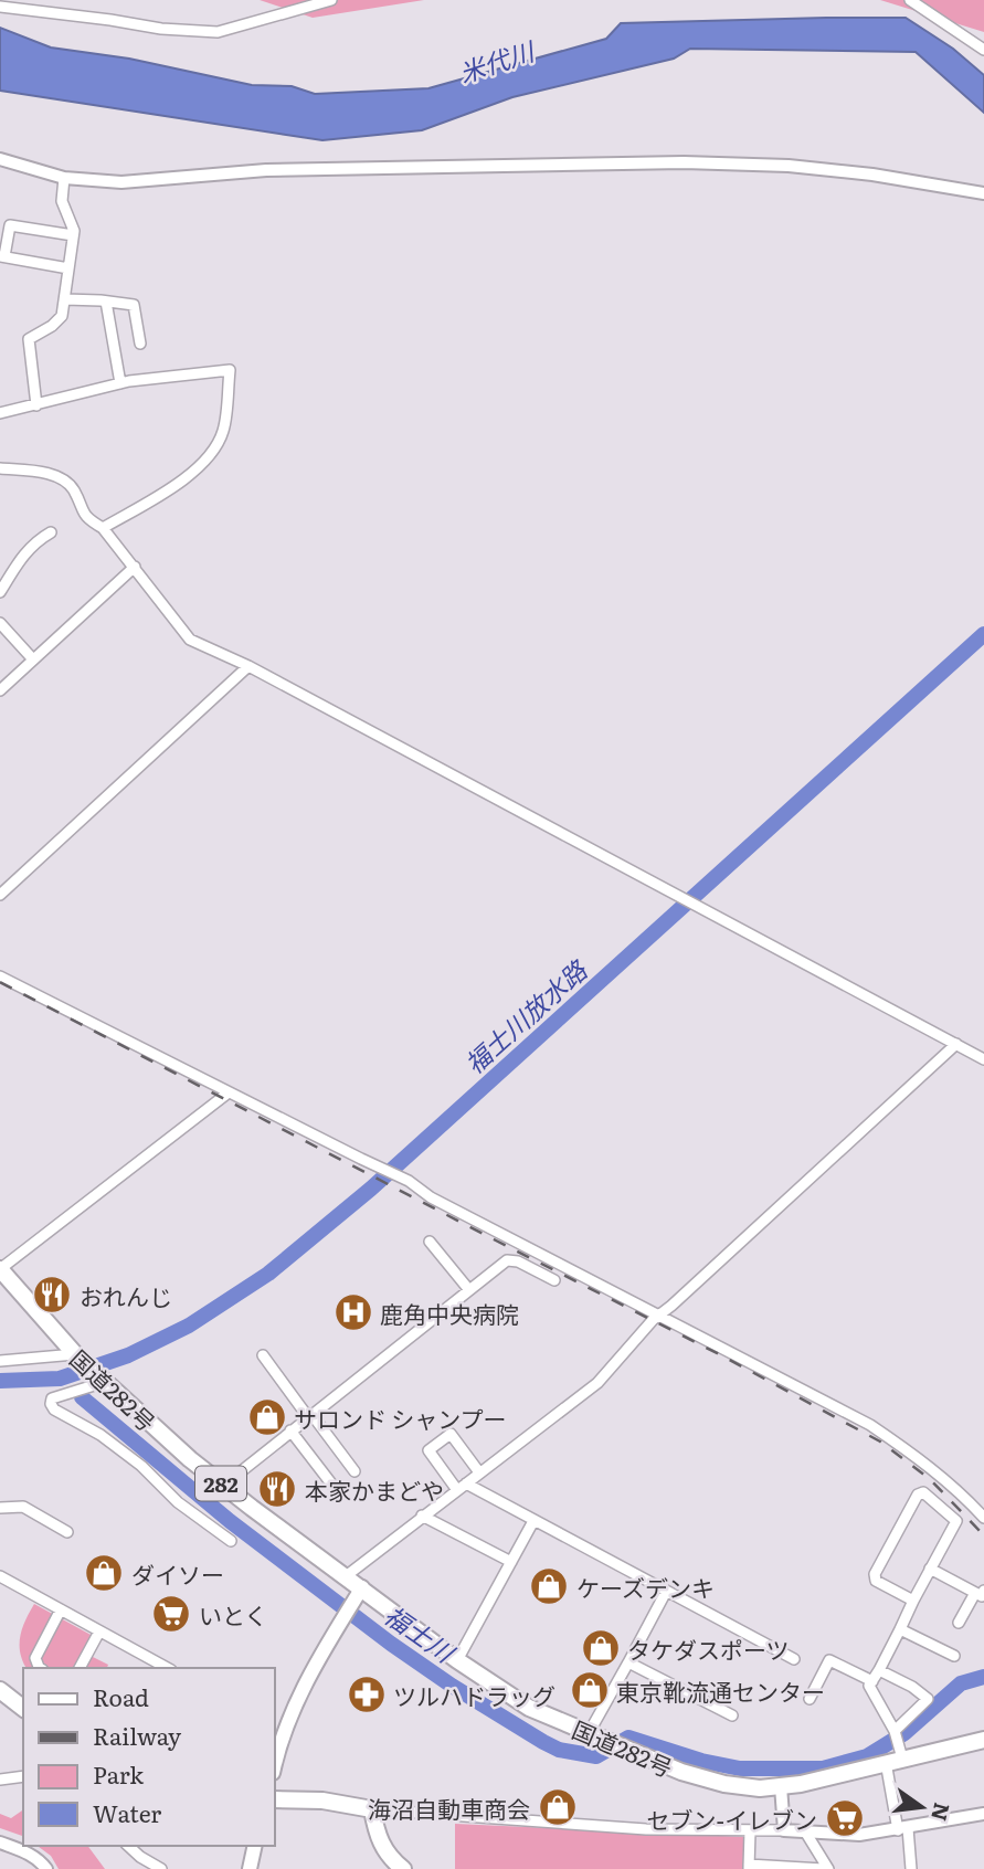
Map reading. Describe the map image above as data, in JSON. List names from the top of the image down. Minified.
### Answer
{"streets":{"main road":["国道282号","282"]},"water":["米代川","福士川放水路","福士川"],"places":{"restaurant":["おれんじ","本家かまどや"],"hospital":["鹿角中央病院"],"shop":["サロンド シャンプー","ダイソー","ケーズデンキ","タケダスポーツ","東京靴流通センター","海沼自動車商会"],"supermarket":["いとく","セブン-イレブン"],"pharmacy":["ツルハドラッグ"]},"legend":["Road","Railway","Park","Water"],"north":"right"}
